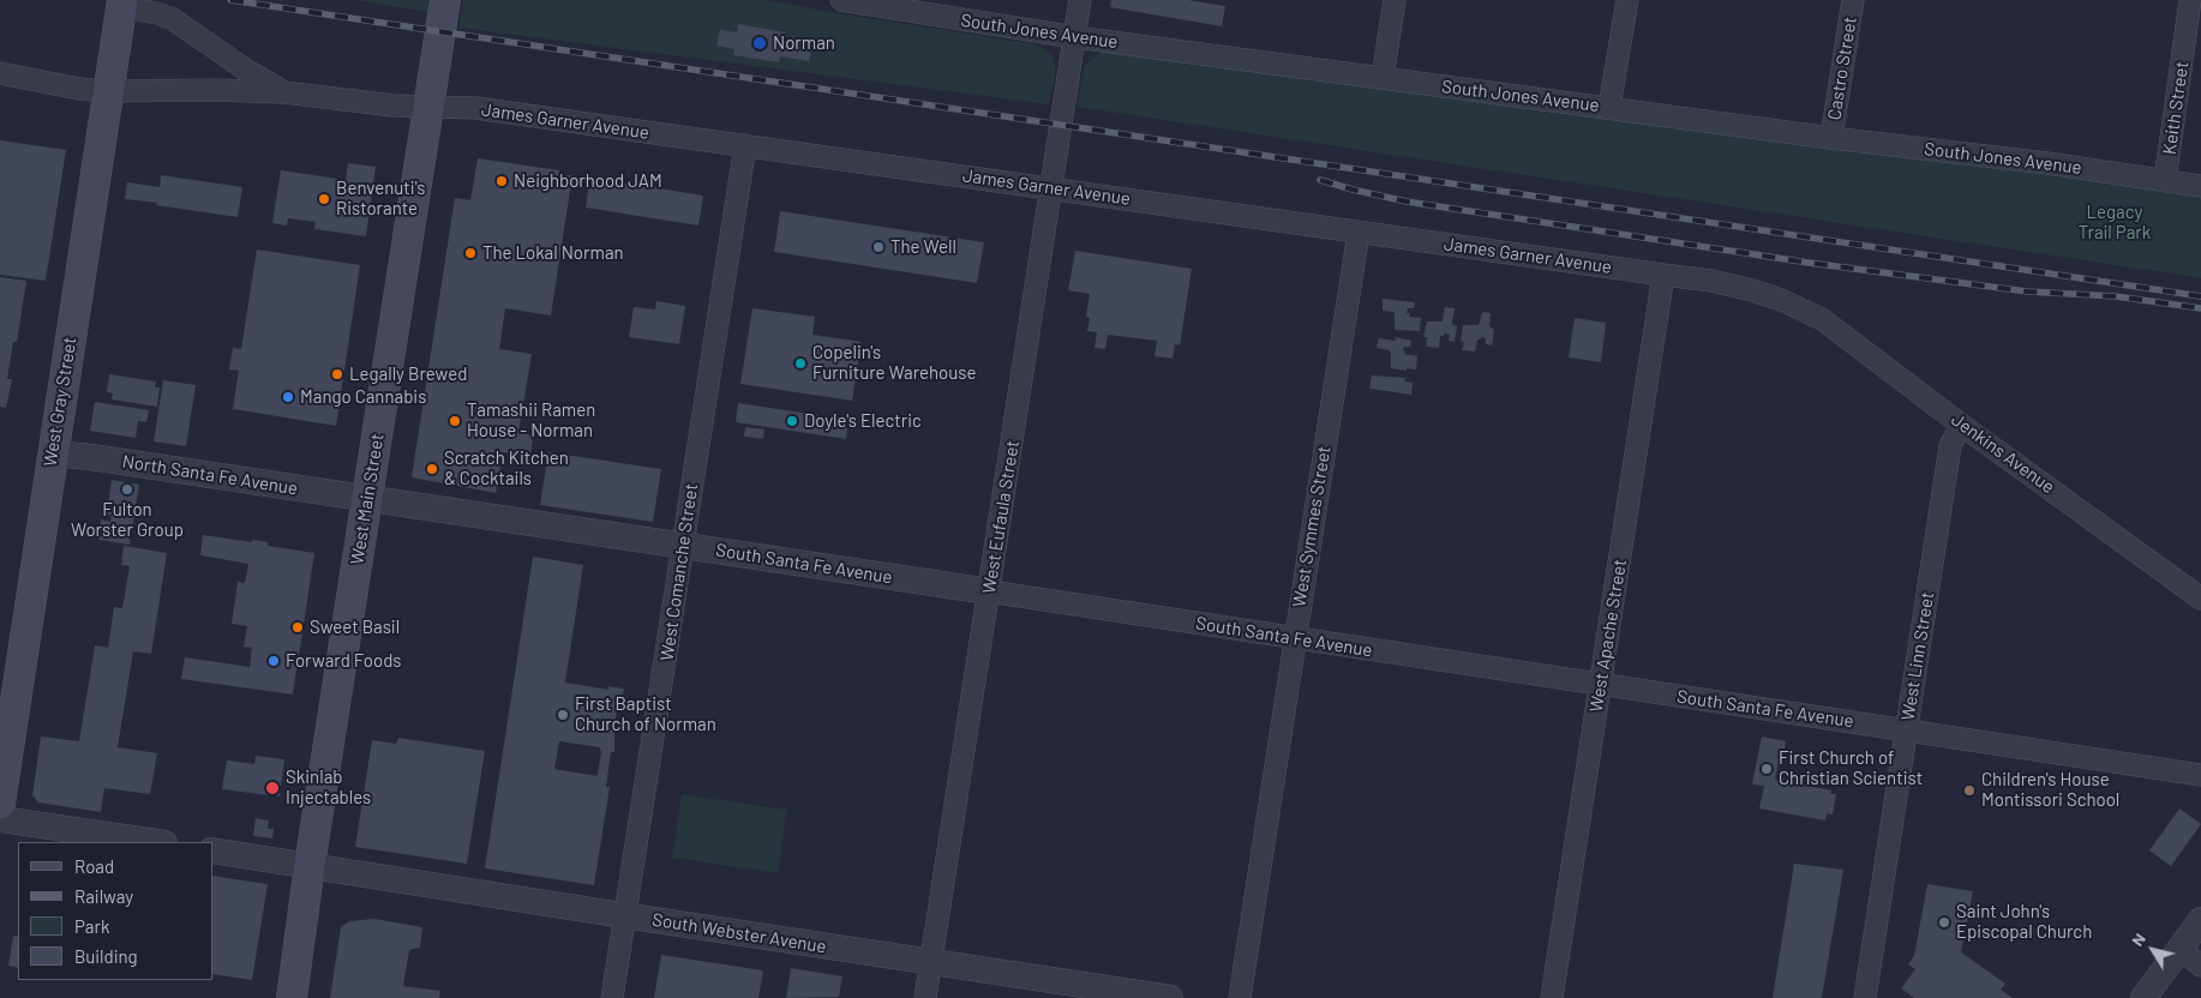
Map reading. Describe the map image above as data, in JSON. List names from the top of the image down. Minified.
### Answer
{"streets":{"main road":["West Gray Street","West Main Street"],"street":["South Jones Avenue","Castro Street","Keith Street","James Garner Avenue","Jenkins Avenue","North Santa Fe Avenue","West Eufaula Street","West Symmes Street","South Santa Fe Avenue","West Comanche Street","West Apache Street","West Linn Street","South Webster Avenue"]},"crossings":[["South Jones Avenue","Castro Street"],["South Jones Avenue","Keith Street"],["South Jones Avenue","West Eufaula Street"],["James Garner Avenue","West Gray Street"],["James Garner Avenue","Jenkins Avenue"],["James Garner Avenue","West Main Street"],["James Garner Avenue","West Eufaula Street"],["James Garner Avenue","West Symmes Street"],["James Garner Avenue","West Comanche Street"],["James Garner Avenue","West Apache Street"],["West Gray Street","North Santa Fe Avenue"],["Jenkins Avenue","West Linn Street"],["North Santa Fe Avenue","West Main Street"],["North Santa Fe Avenue","South Santa Fe Avenue"],["West Main Street","South Santa Fe Avenue"],["West Main Street","South Webster Avenue"],["West Eufaula Street","South Santa Fe Avenue"],["West Eufaula Street","South Webster Avenue"],["West Symmes Street","South Santa Fe Avenue"],["South Santa Fe Avenue","West Comanche Street"],["South Santa Fe Avenue","West Apache Street"],["South Santa Fe Avenue","West Linn Street"],["West Comanche Street","South Webster Avenue"]],"parks":["Legacy Trail Park"],"places":["Norman","Neighborhood JAM","Benvenuti's Ristorante","The Well","The Lokal Norman","Copelin's Furniture Warehouse","Legally Brewed","Mango Cannabis","Tamashii Ramen House - Norman","Doyle's Electric","Scratch Kitchen & Cocktails","Fulton Worster Group","Sweet Basil","Forward Foods","First Baptist Church of Norman","First Church of Christian Scientist","Skinlab Injectables","Children's House Montissori School","Saint John's Episcopal Church"],"legend":["Road","Railway","Park","Building"],"north":"top left"}
